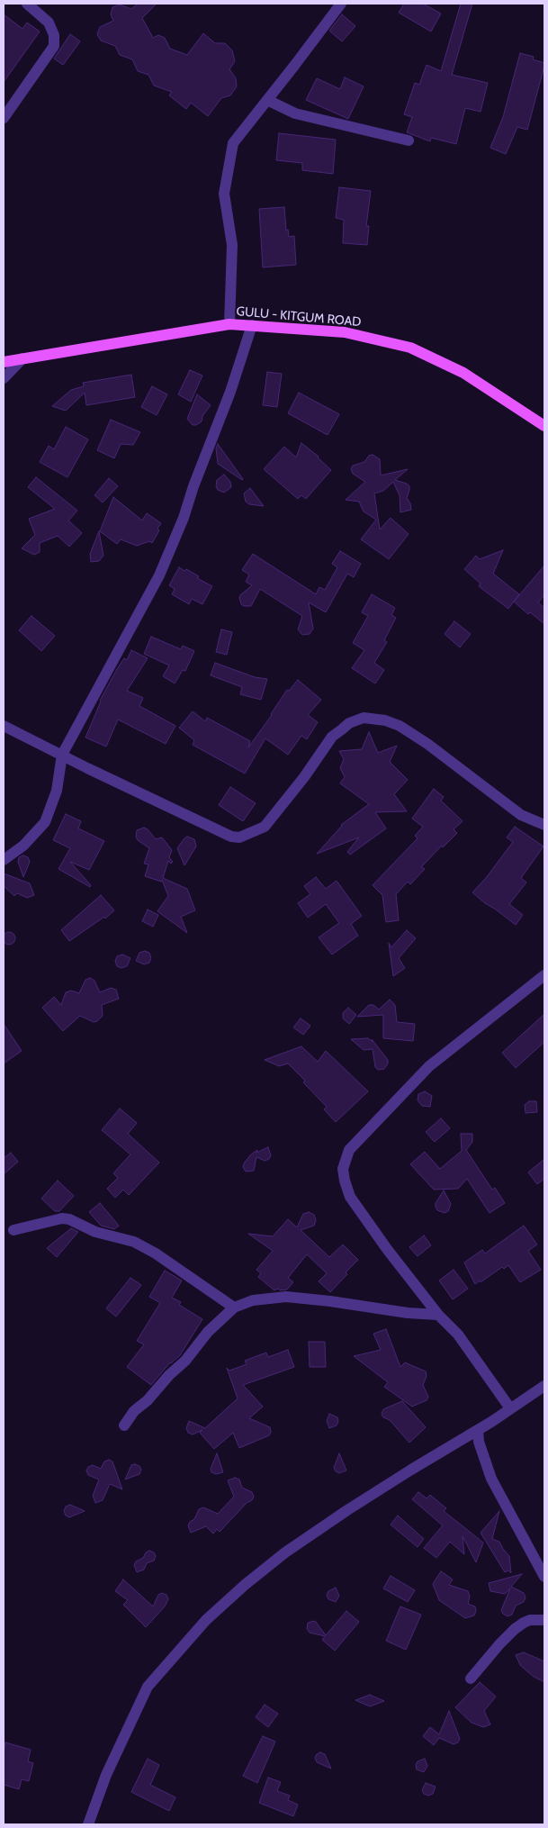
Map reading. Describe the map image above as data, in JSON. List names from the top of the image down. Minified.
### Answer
{"streets":{"main road":["GULU - KITGUM ROAD"]}}
